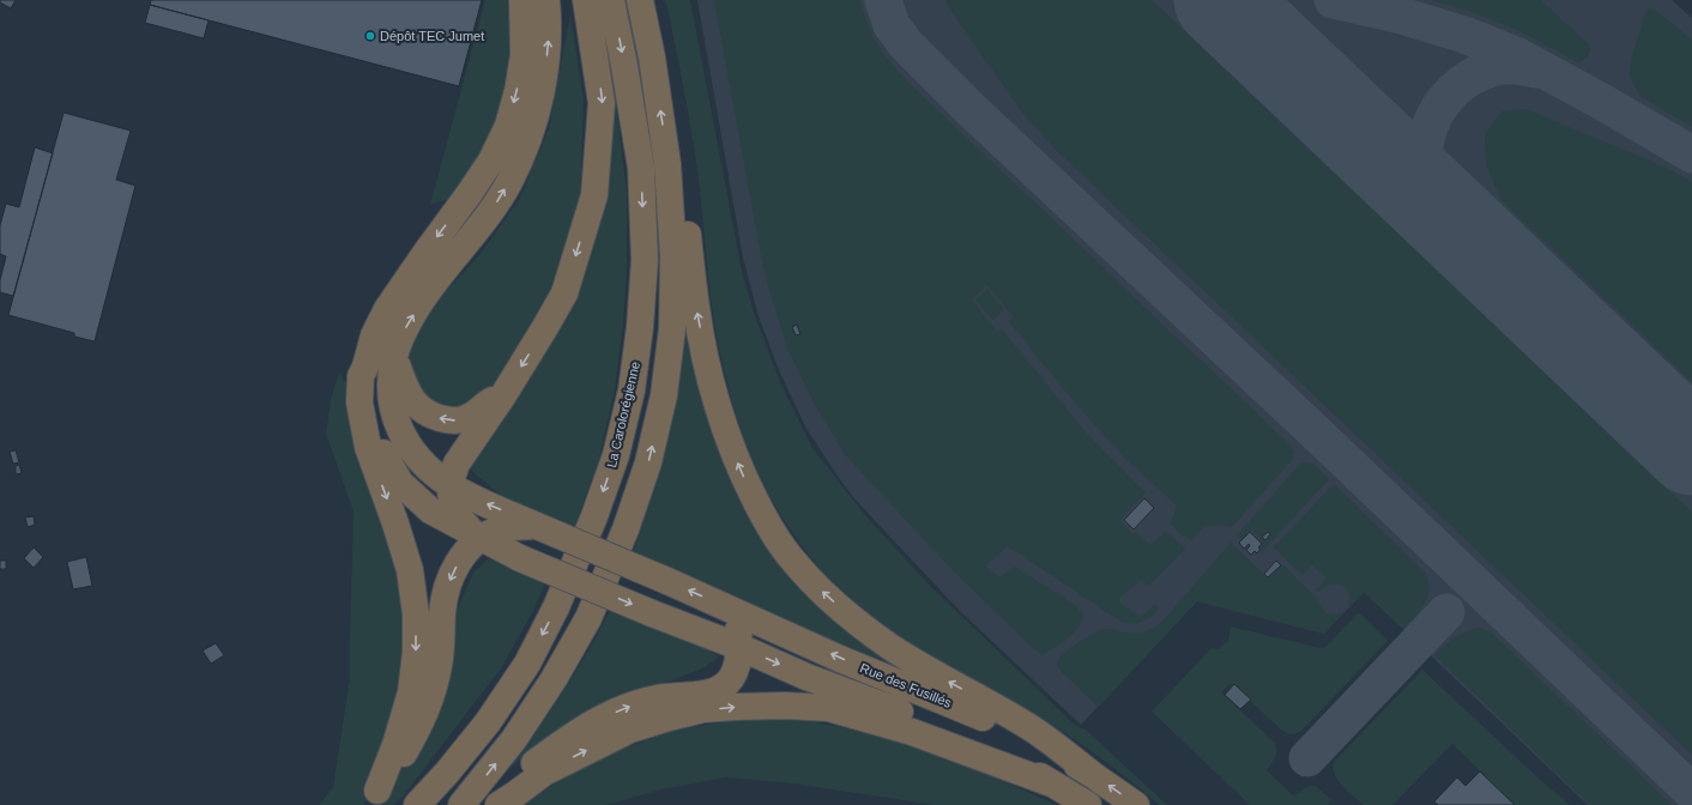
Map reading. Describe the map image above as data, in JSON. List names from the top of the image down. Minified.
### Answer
{"streets":{"highway":["La Carolorégienne","Rue des Fusillés"]},"places":["Dépôt TEC Jumet"]}
